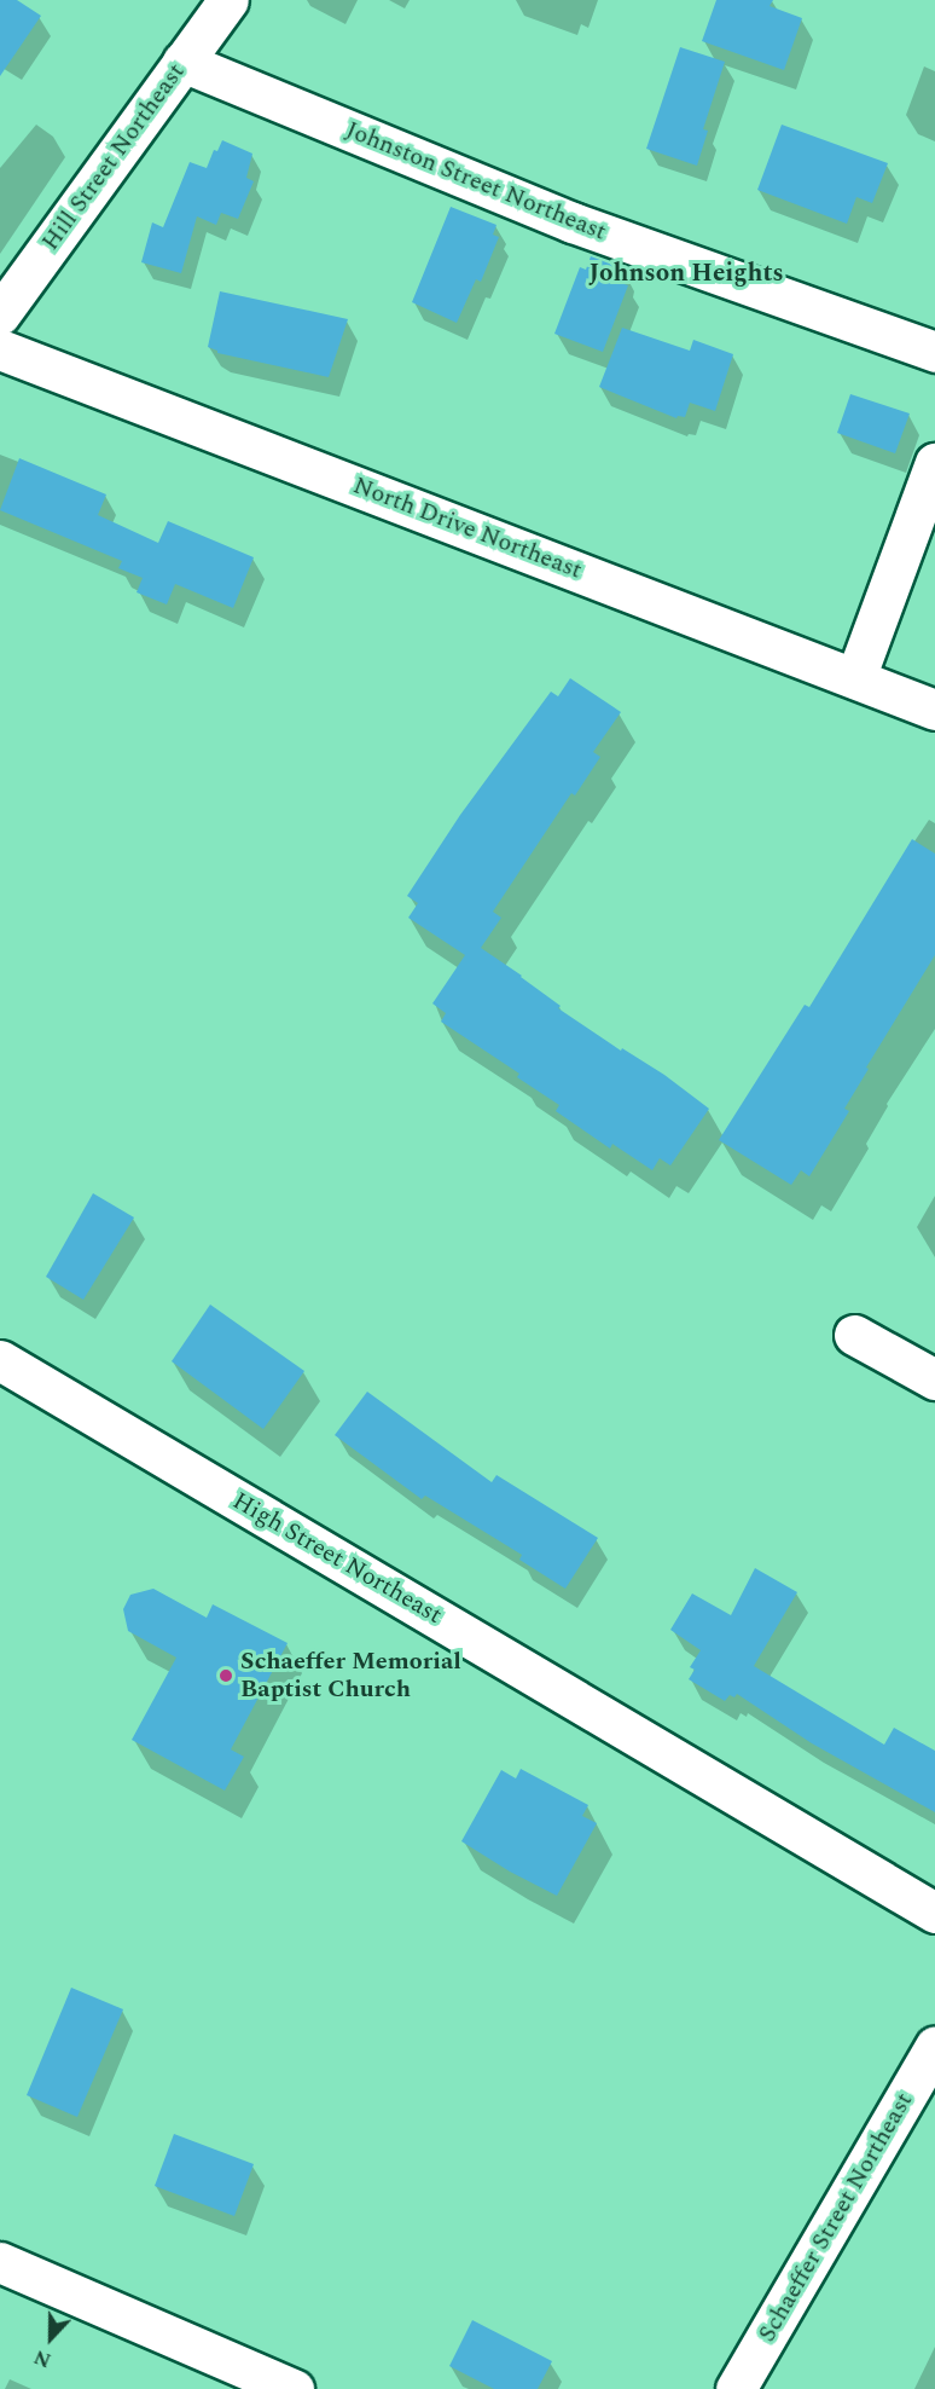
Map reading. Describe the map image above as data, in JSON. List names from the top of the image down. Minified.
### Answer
{"streets":{"street":["Hill Street Northeast","Johnston Street Northeast","North Drive Northeast","High Street Northeast","Schaeffer Street Northeast"]},"crossings":[["Hill Street Northeast","Johnston Street Northeast"]],"districts":["Johnson Heights"],"places":["Schaeffer Memorial Baptist Church"],"north":"bottom"}
